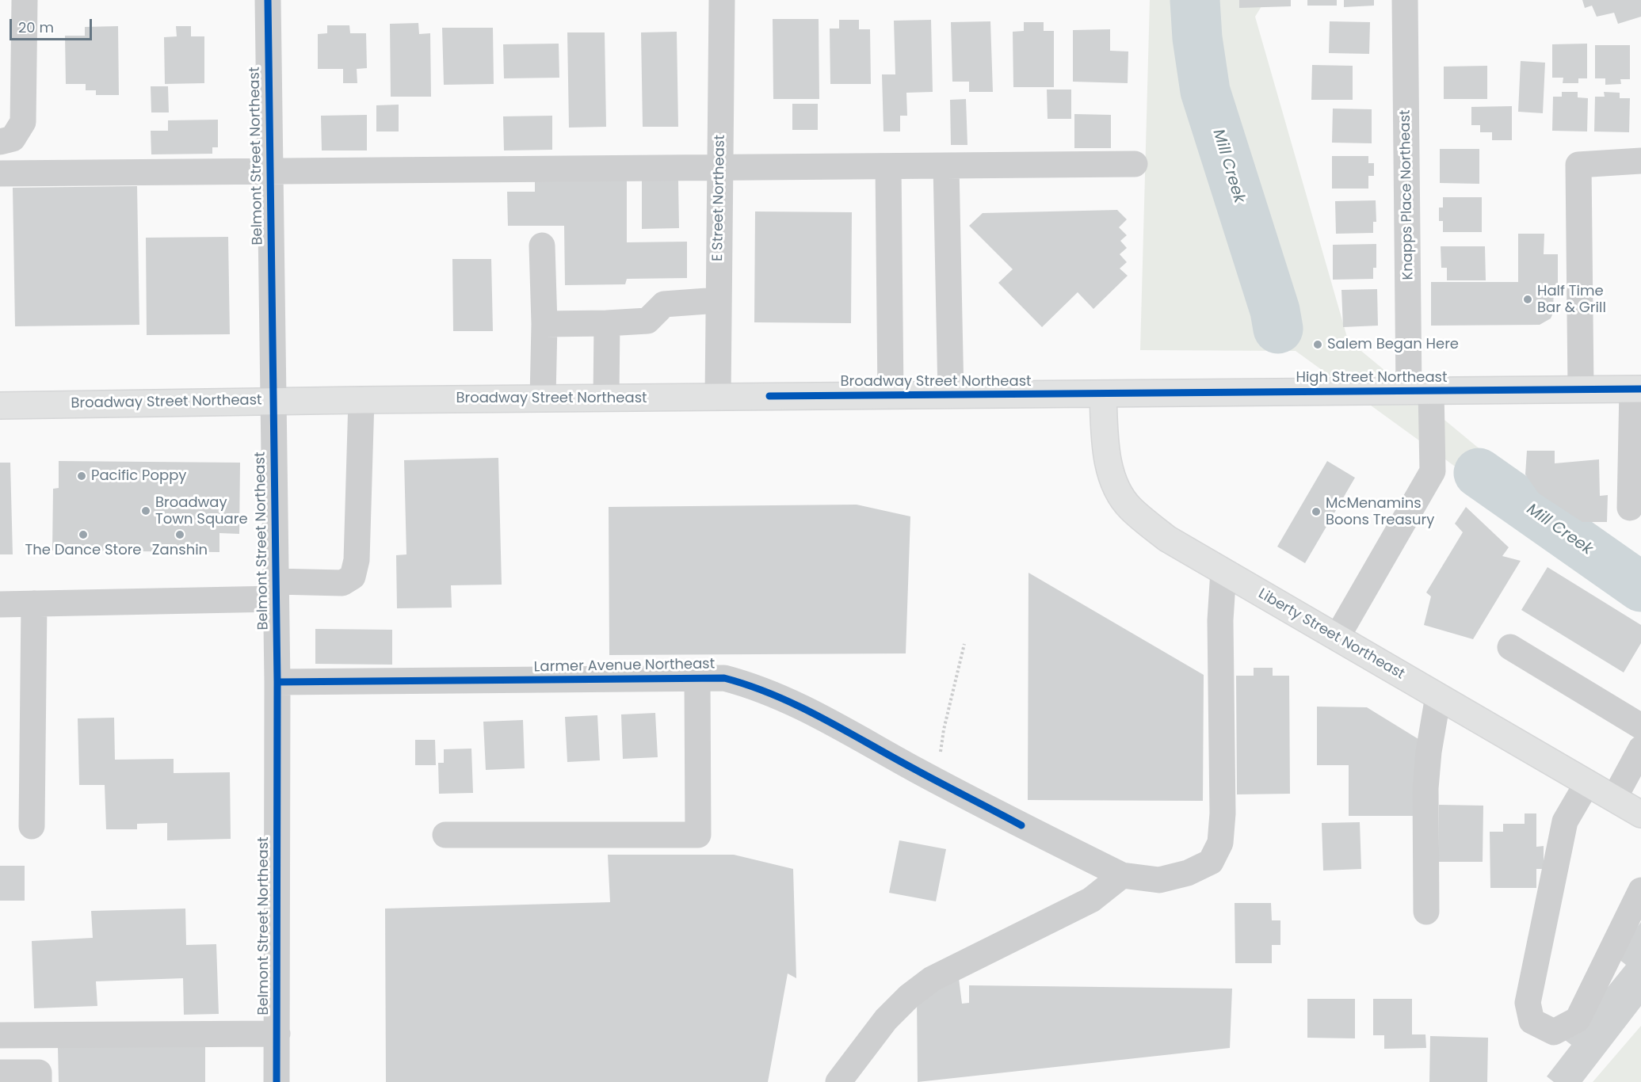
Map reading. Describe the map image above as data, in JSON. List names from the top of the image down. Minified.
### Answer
{"streets":{"main road":["High Street Northeast","Broadway Street Northeast","Liberty Street Northeast"],"street":["Belmont Street Northeast","Knapps Place Northeast","E Street Northeast","Larmer Avenue Northeast"]},"crossings":[["Belmont Street Northeast","Broadway Street Northeast"],["Belmont Street Northeast","Larmer Avenue Northeast"],["Knapps Place Northeast","High Street Northeast"],["Knapps Place Northeast","Liberty Street Northeast"],["E Street Northeast","Broadway Street Northeast"],["High Street Northeast","Broadway Street Northeast"],["High Street Northeast","Liberty Street Northeast"],["Broadway Street Northeast","Liberty Street Northeast"],["Liberty Street Northeast","Larmer Avenue Northeast"]],"water":["Mill Creek"],"places":["Half Time Bar & Grill","Salem Began Here","Pacific Poppy","Broadway Town Square","McMenamins Boons Treasury","The Dance Store","Zanshin"],"scale_bar":"20 m"}
